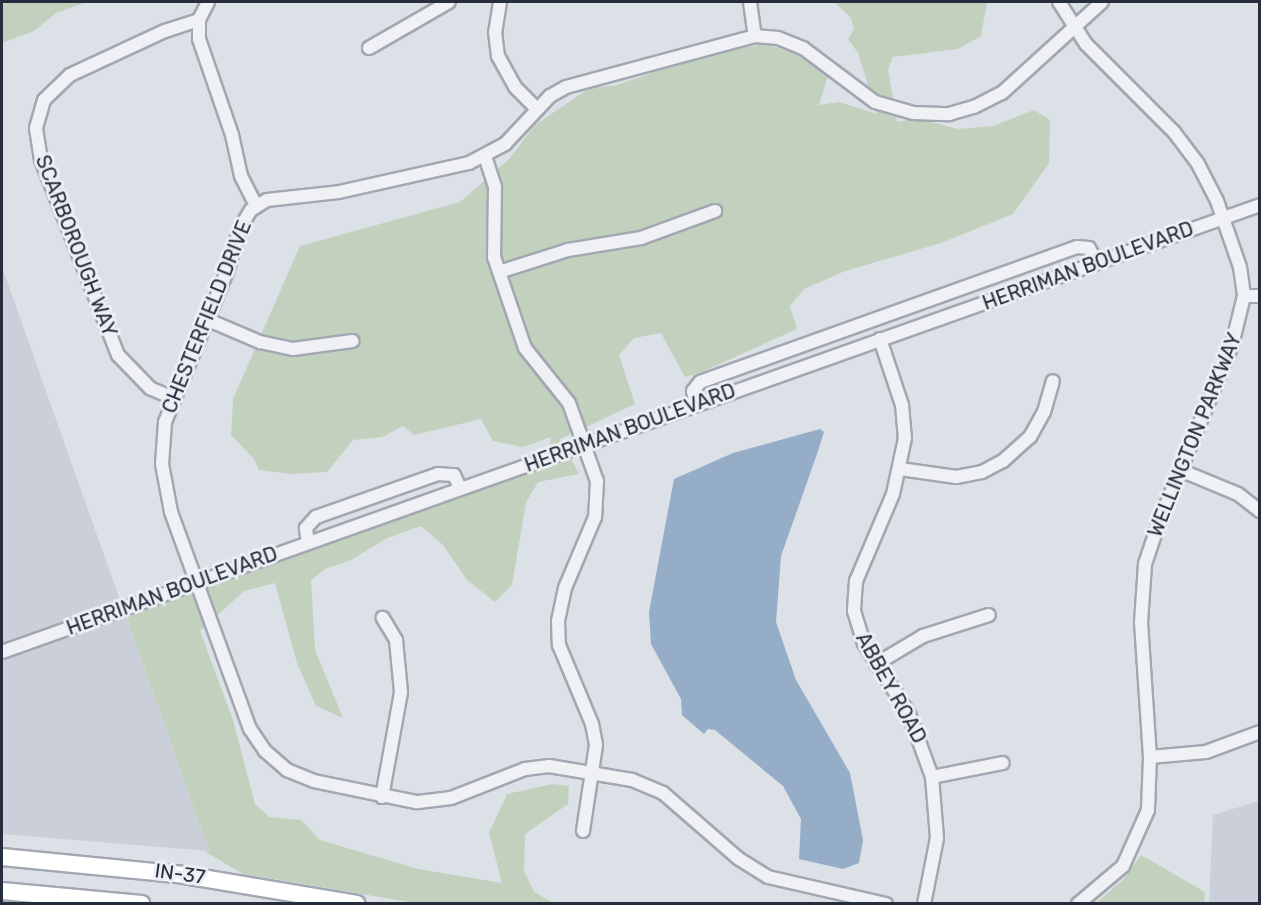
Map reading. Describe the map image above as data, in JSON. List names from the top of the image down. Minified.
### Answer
{"streets":{"highway":["IN-37"],"street":["SCARBOROUGH WAY","HERRIMAN BOULEVARD","CHESTERFIELD DRIVE","WELLINGTON PARKWAY","ABBEY ROAD"]},"crossings":[["SCARBOROUGH WAY","CHESTERFIELD DRIVE"],["HERRIMAN BOULEVARD","CHESTERFIELD DRIVE"],["HERRIMAN BOULEVARD","WELLINGTON PARKWAY"],["HERRIMAN BOULEVARD","ABBEY ROAD"],["CHESTERFIELD DRIVE","WELLINGTON PARKWAY"]]}
